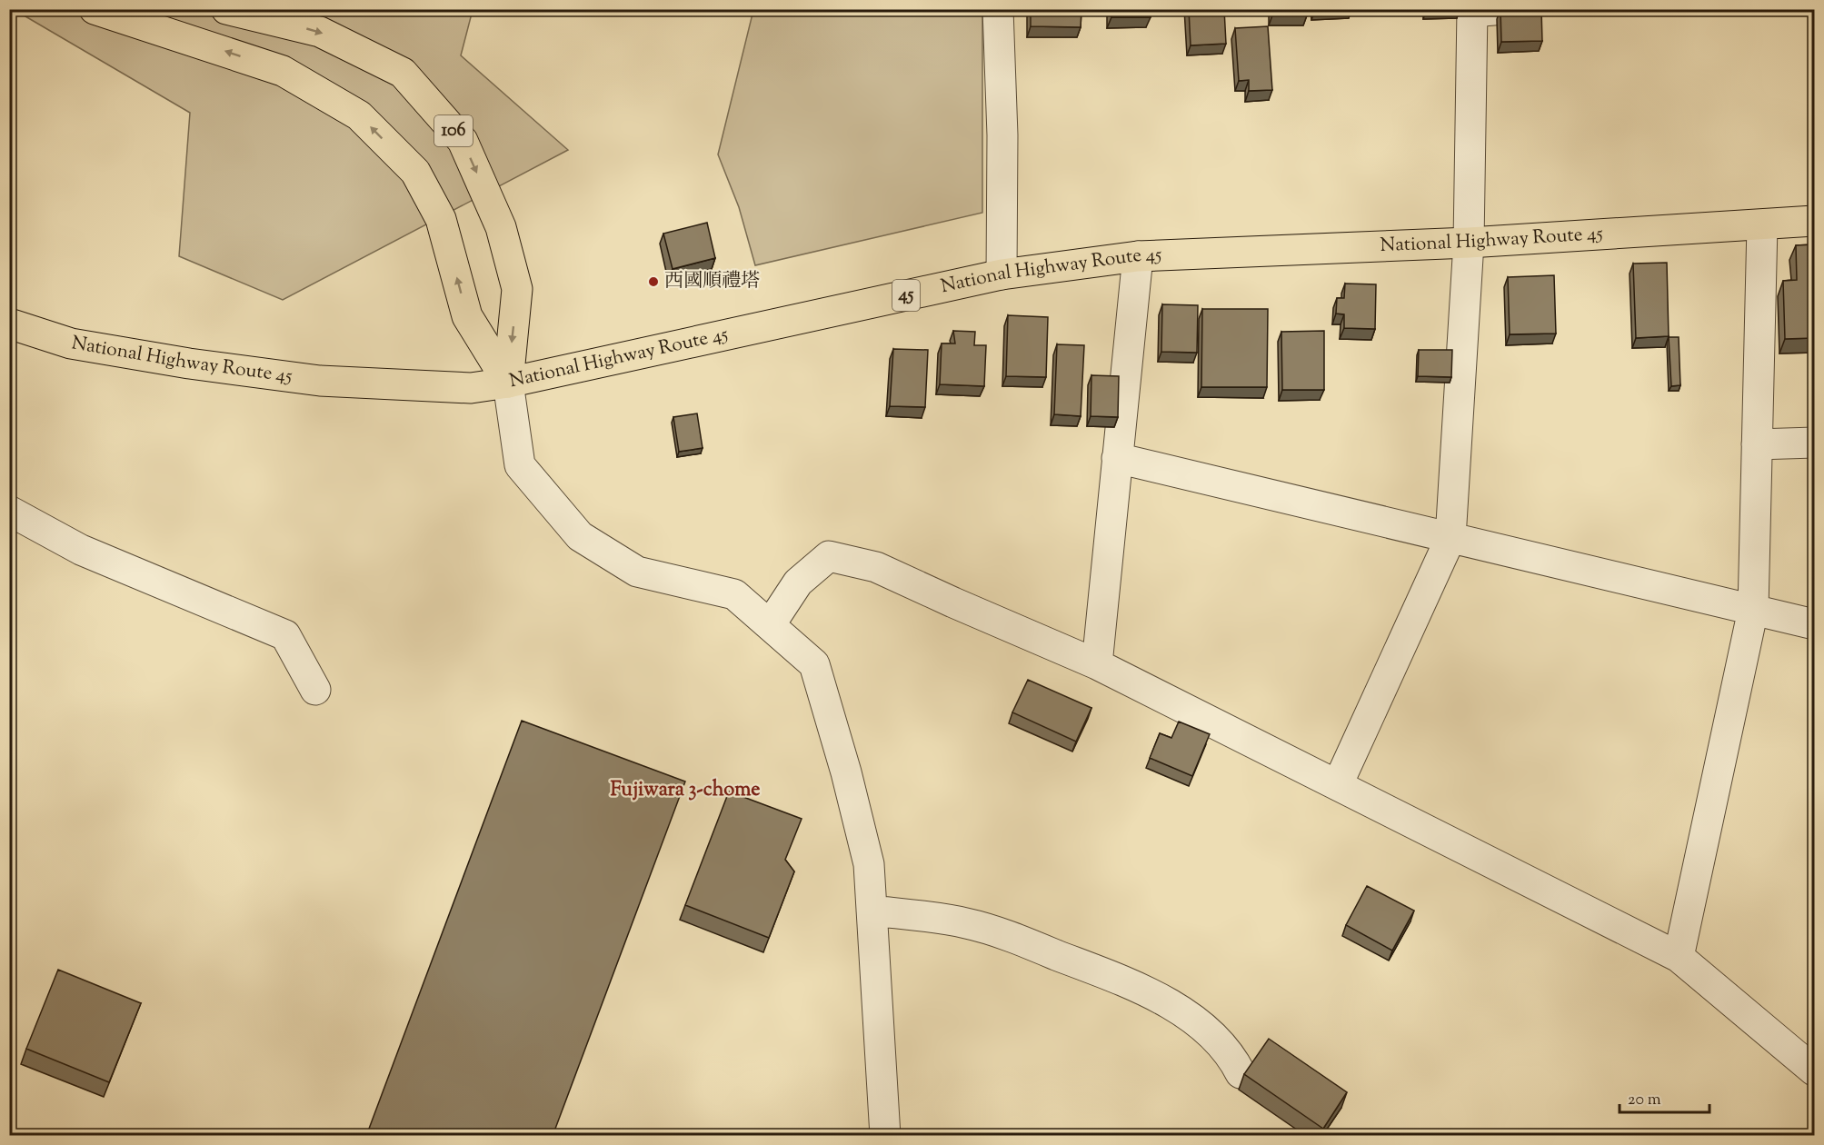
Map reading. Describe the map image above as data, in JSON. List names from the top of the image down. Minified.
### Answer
{"streets":{"highway":["106","National Highway Route 45","45"]},"crossings":[["106","National Highway Route 45"]],"districts":["Fujiwara 3-chome"],"places":["西國順禮塔"],"scale_bar":"20 m"}
